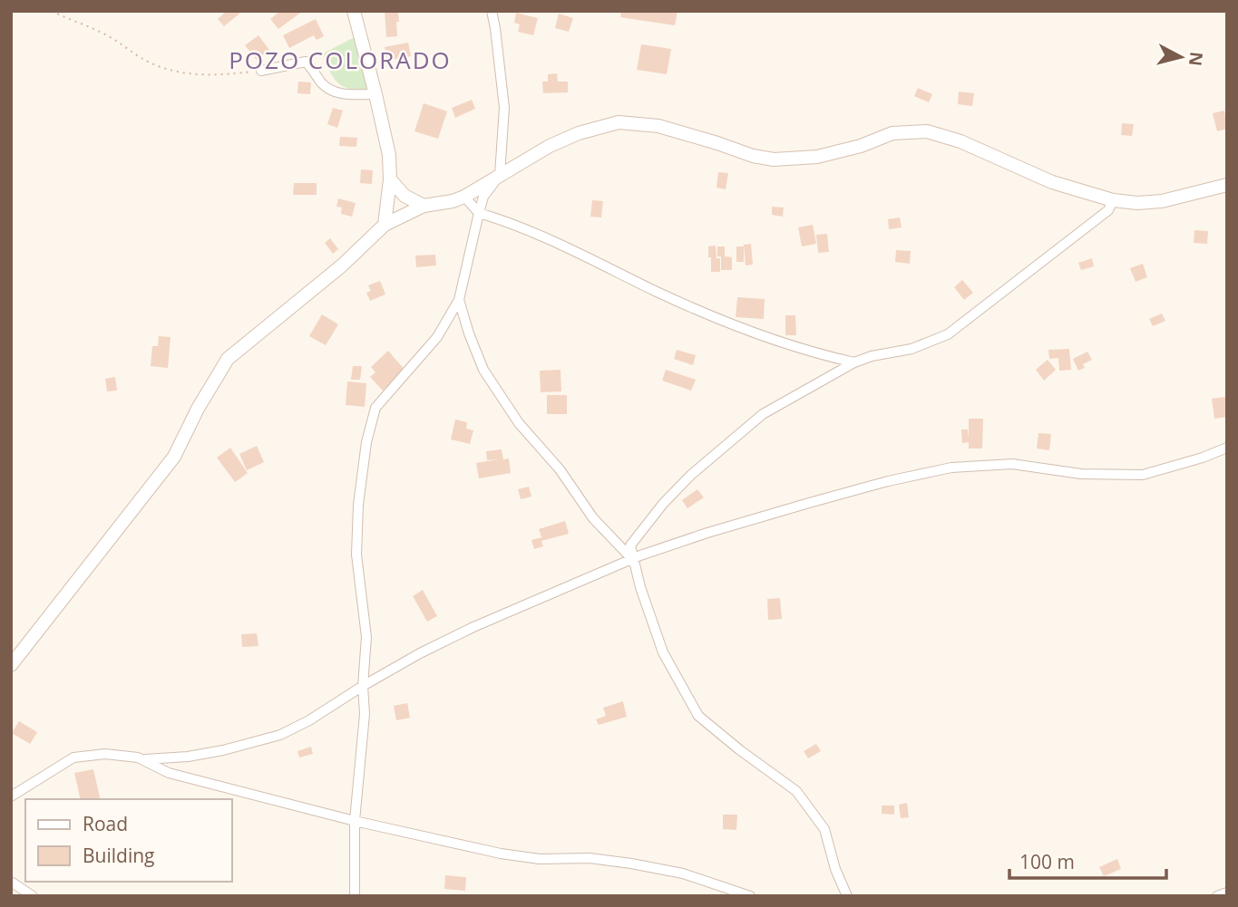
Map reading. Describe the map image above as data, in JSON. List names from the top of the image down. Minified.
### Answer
{"districts":["POZO COLORADO"],"legend":["Road","Building"],"scale_bar":"100 m","north":"right"}
